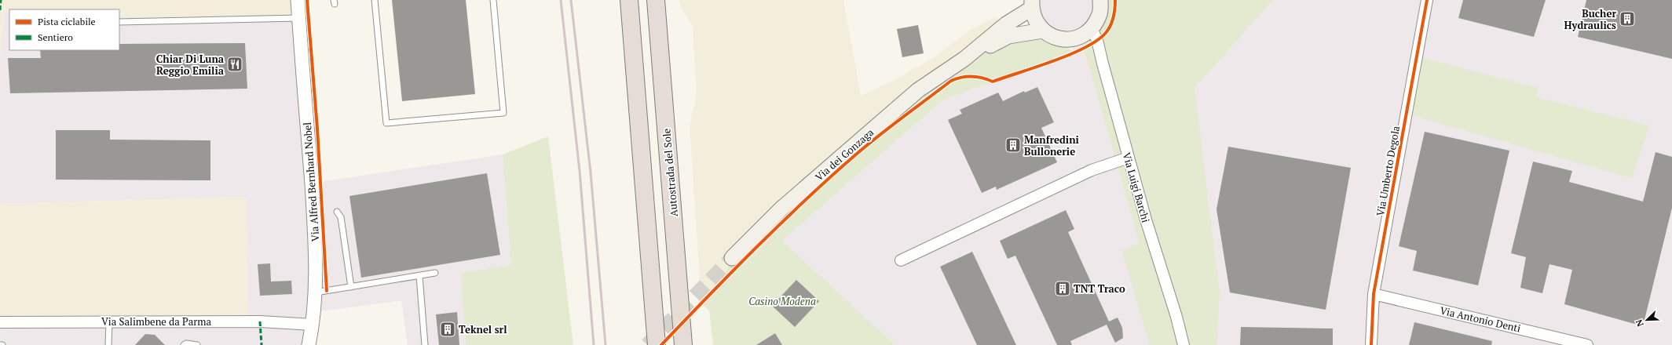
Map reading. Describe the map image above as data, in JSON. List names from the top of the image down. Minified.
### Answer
{"streets":{"highway":["Autostrada del Sole"],"main road":["Via dei Gonzaga"],"street":["Via Umberto Degola","Via Alfred Bernhard Nobel","Via Luigi Barchi","Via Antonio Denti","Via Salimbene da Parma"]},"crossings":[["Via dei Gonzaga","Via Luigi Barchi"],["Via Umberto Degola","Via Antonio Denti"],["Via Alfred Bernhard Nobel","Via Salimbene da Parma"]],"parks":["Casino Modena"],"places":{"building":["Bucher Hydraulics","Manfredini Bullonerie","TNT Traco","Teknel srl"],"restaurant":["Chiar Di Luna Reggio Emilia"]},"legend":["Pista ciclabile","Sentiero"],"north":"bottom left"}
